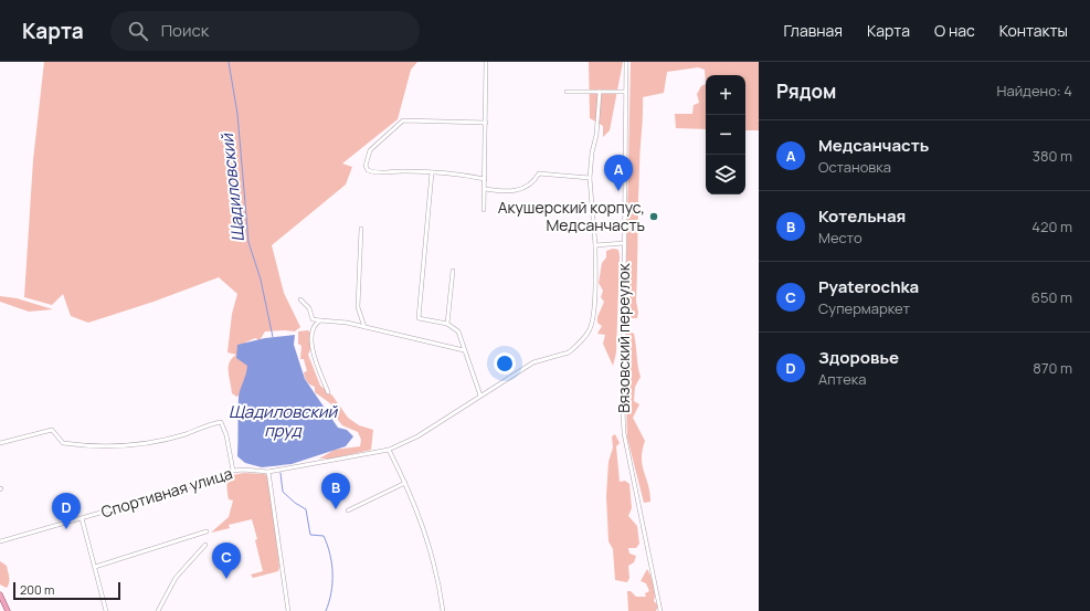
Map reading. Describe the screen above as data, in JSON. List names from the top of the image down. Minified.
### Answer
{"streets":{"street":["Вязовский переулок","Спортивная улица"]},"water":["Щадиловский","Щадиловский пруд"],"places":["Акушерский корпус, Медсанчасть"],"scale_bar":"200 m","page":{"header":"Карта","search":"Поиск","nav":["Главная","Карта","О нас","Контакты"],"heading":["Рядом","Найдено: 4"],"map_buttons":["+","−"],"list":[{"mark":"A","name":"Медсанчасть","note":"Остановка","value":"380 m"},{"mark":"B","name":"Котельная","note":"Место","value":"420 m"},{"mark":"C","name":"Pyaterochka","note":"Супермаркет","value":"650 m"},{"mark":"D","name":"Здоровье","note":"Аптека","value":"870 m"}],"pins":["A","B","D","C"],"scale":"200 m"}}
